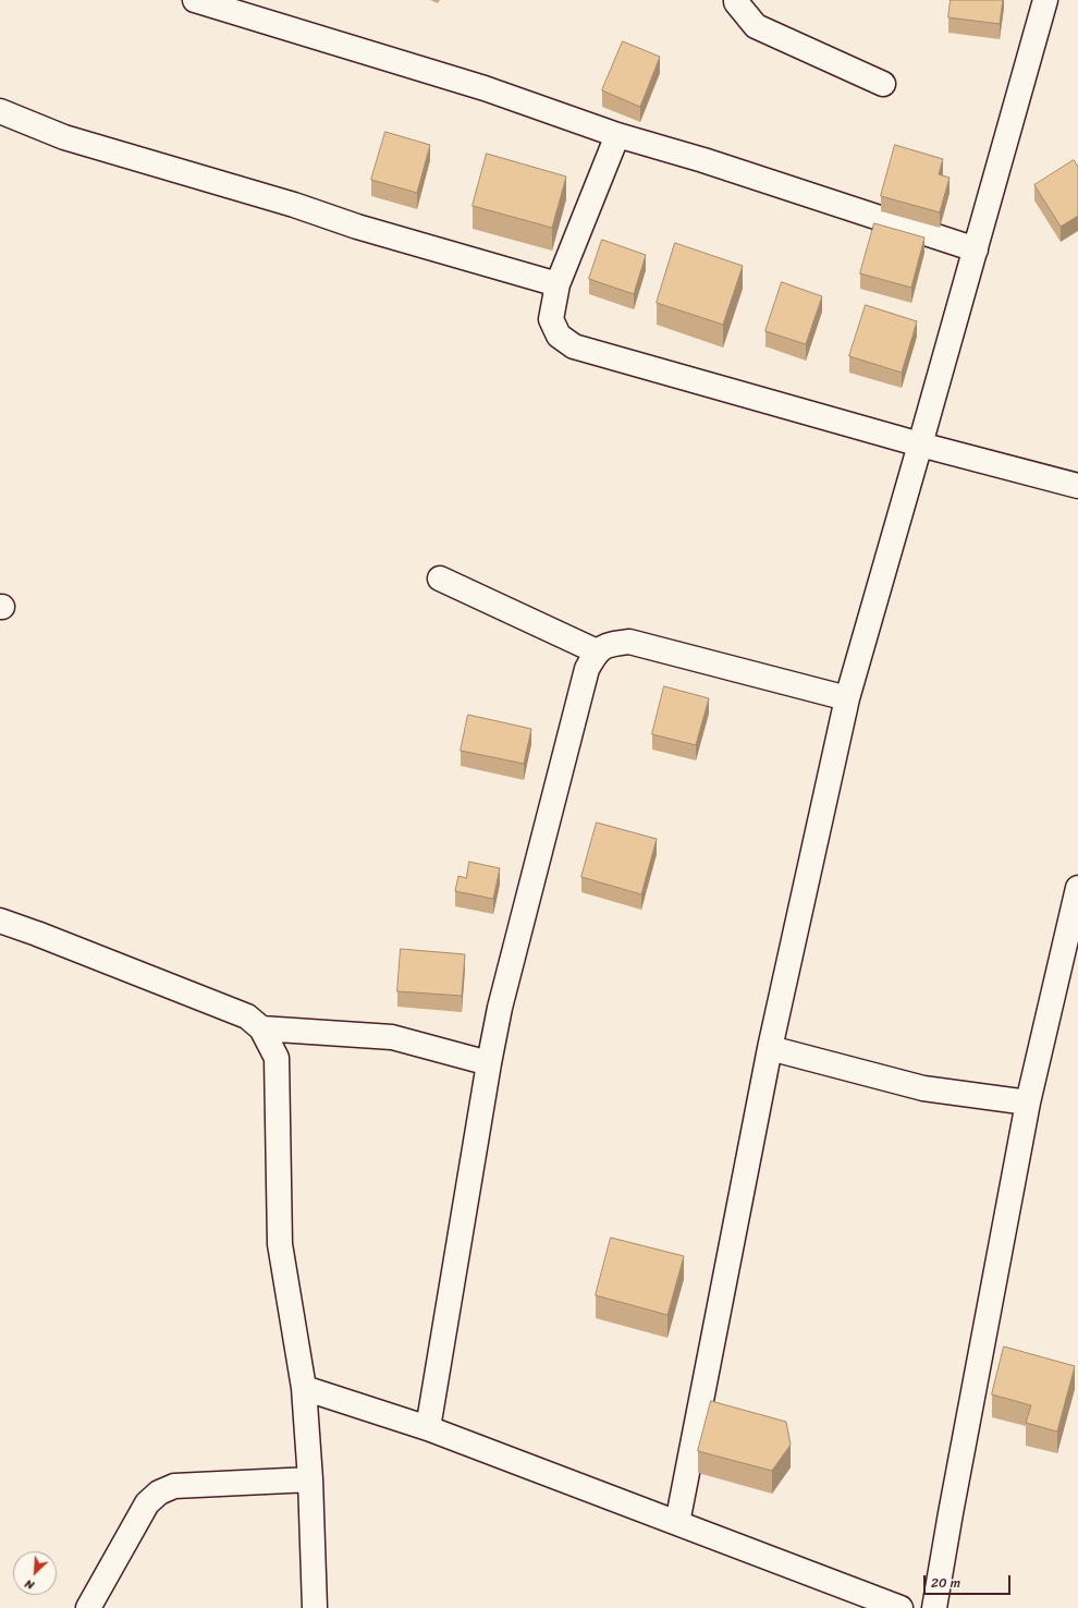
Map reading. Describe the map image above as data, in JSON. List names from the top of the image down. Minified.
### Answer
{"scale_bar":"20 m","north":"bottom left"}
